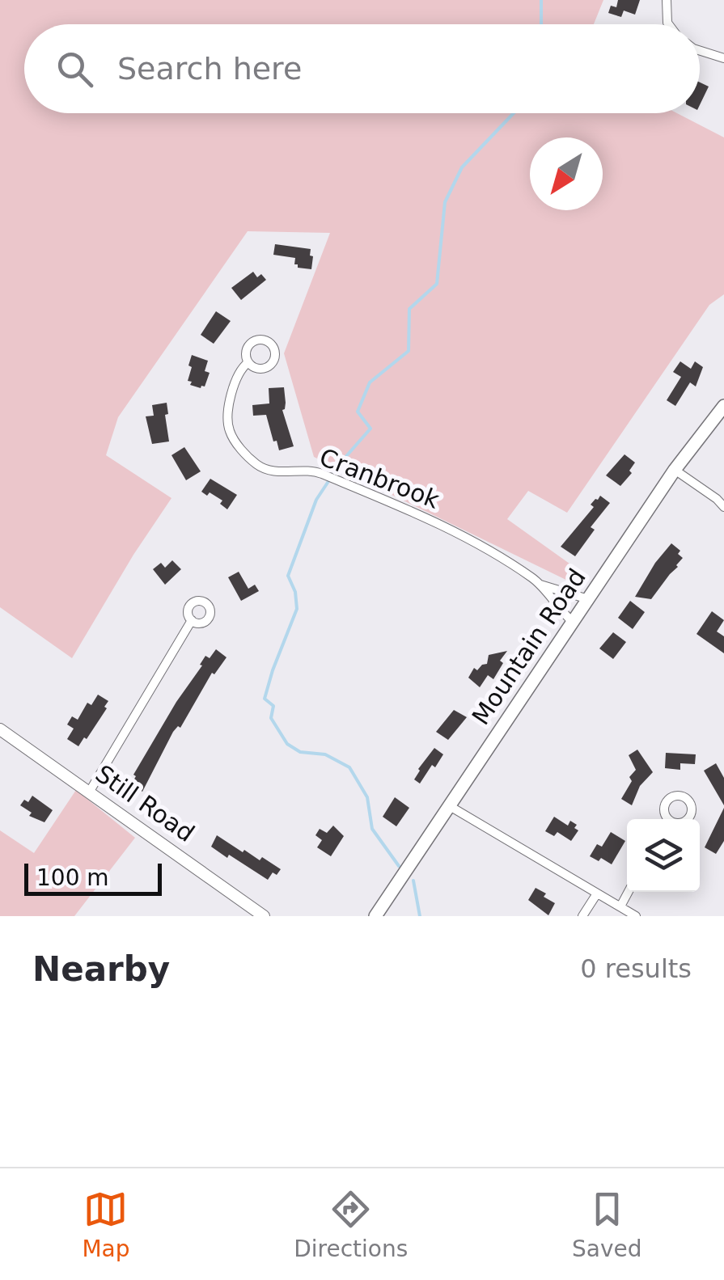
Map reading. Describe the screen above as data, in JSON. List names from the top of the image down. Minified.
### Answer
{"streets":{"main road":["Mountain Road"],"street":["Cranbrook","Still Road"]},"crossings":[["Cranbrook","Mountain Road"]],"scale_bar":"100 m","north":"bottom left","page":{"search":"Search here","scale":"100 m","heading":["Nearby","0 results"],"nav":["Map","Directions","Saved"]}}
